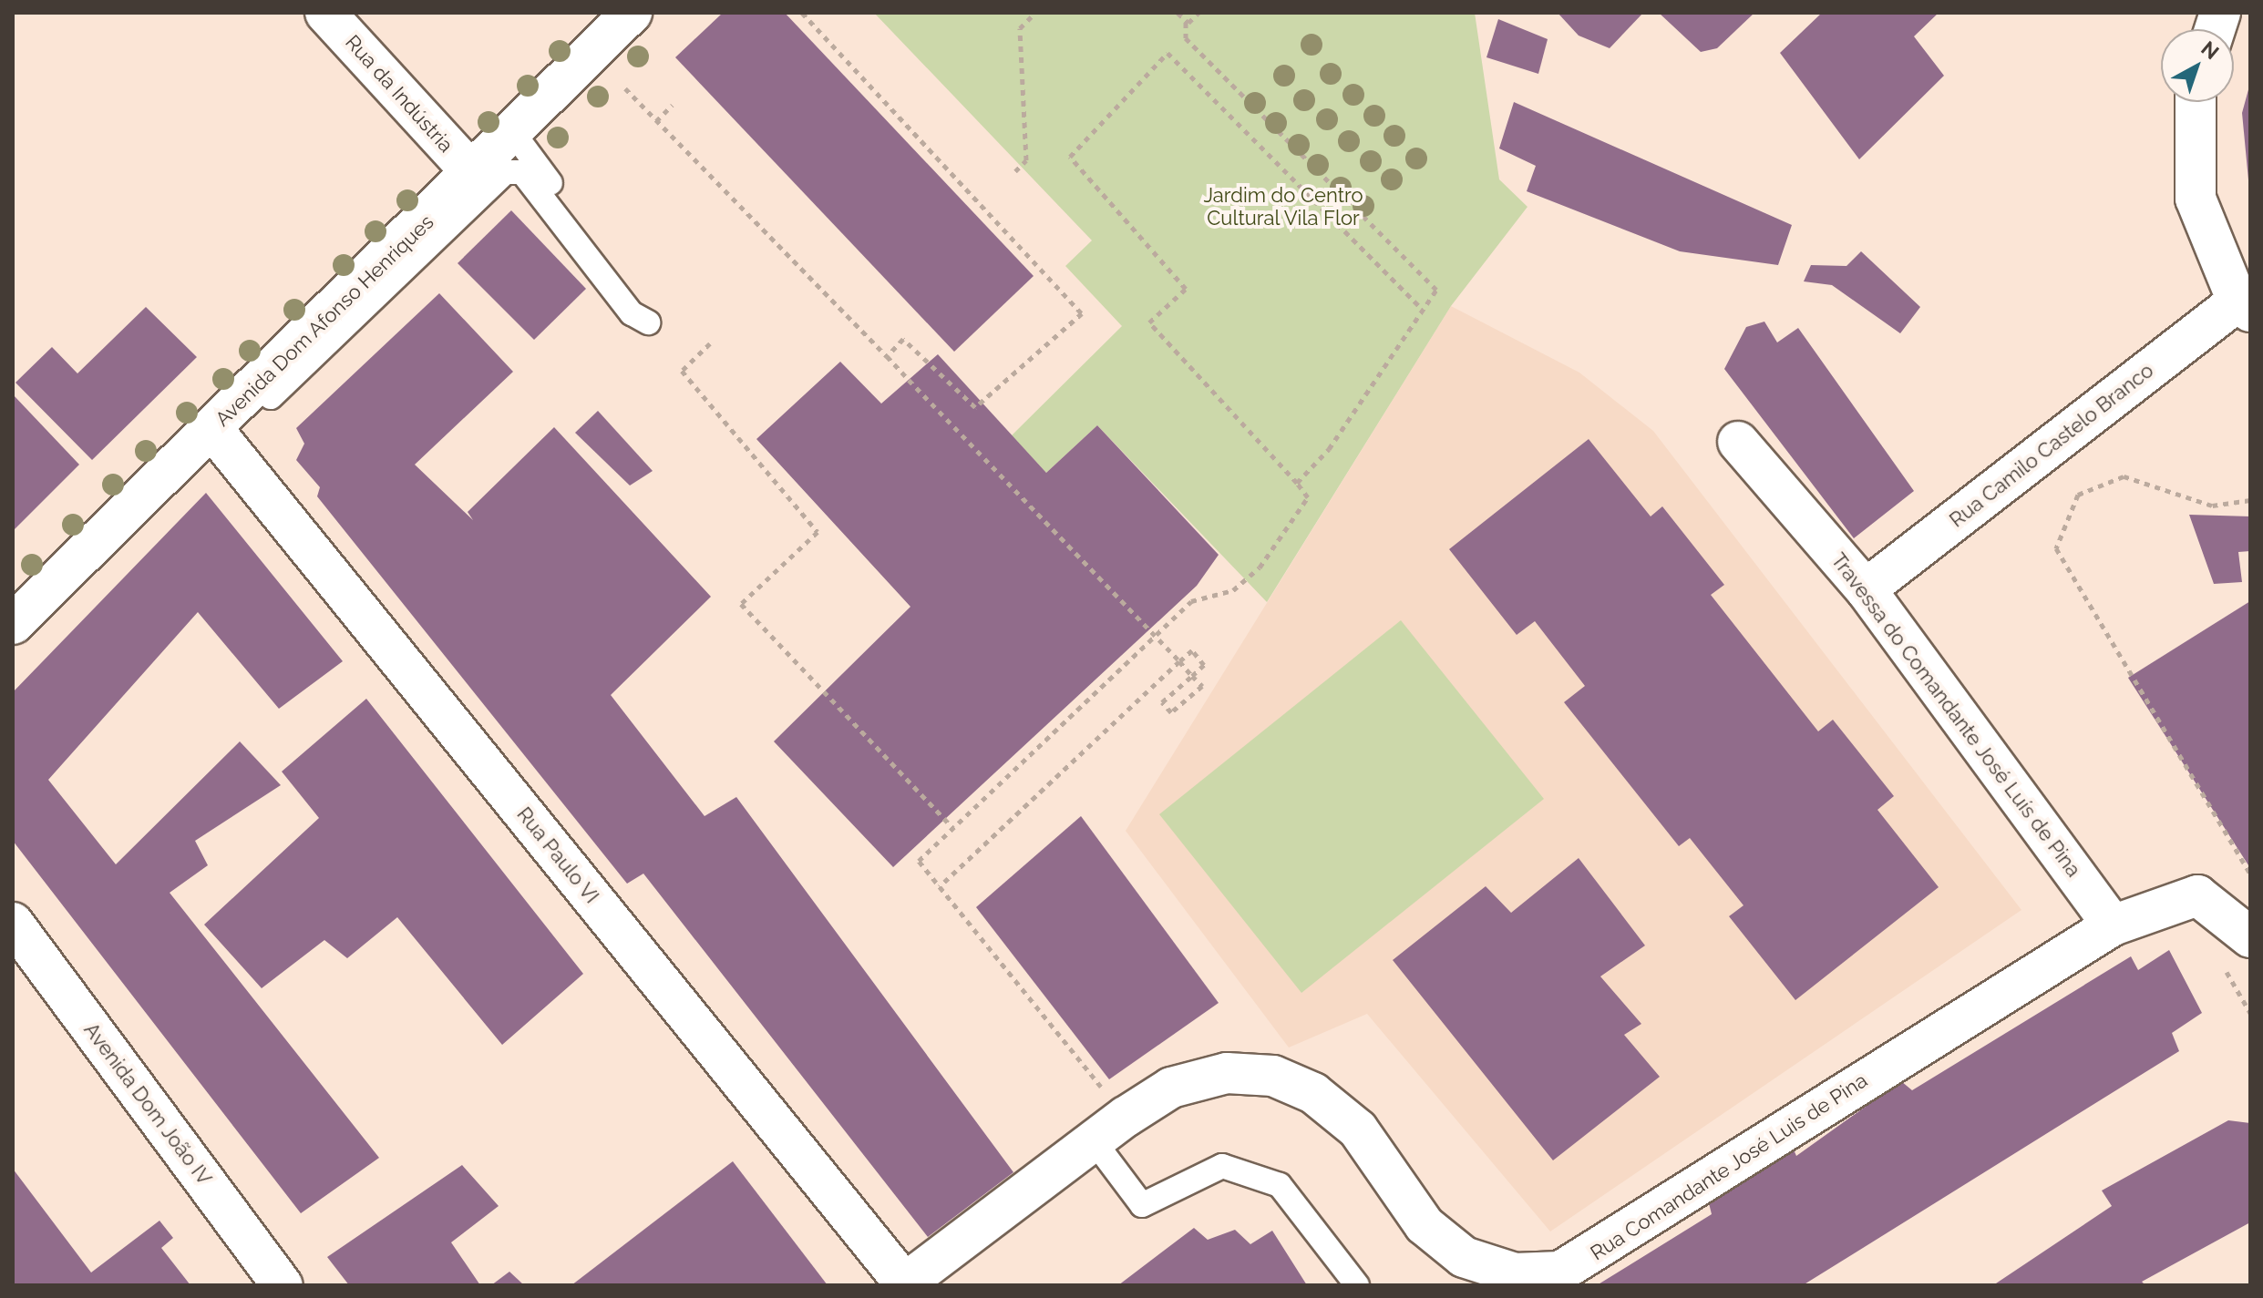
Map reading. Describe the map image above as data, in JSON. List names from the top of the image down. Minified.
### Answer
{"streets":{"street":["Rua da Indústria","Avenida Dom Afonso Henriques","Rua Camilo Castelo Branco","Travessa do Comandante José Luís de Pina","Rua Paulo VI","Avenida Dom João IV","Rua Comandante José Luis de Pina"]},"crossings":[["Rua da Indústria","Avenida Dom Afonso Henriques"],["Avenida Dom Afonso Henriques","Rua Paulo VI"],["Rua Camilo Castelo Branco","Travessa do Comandante José Luís de Pina"],["Travessa do Comandante José Luís de Pina","Rua Comandante José Luis de Pina"],["Rua Paulo VI","Rua Comandante José Luis de Pina"]],"parks":["Jardim do Centro Cultural Vila Flor"],"north":"top right"}
